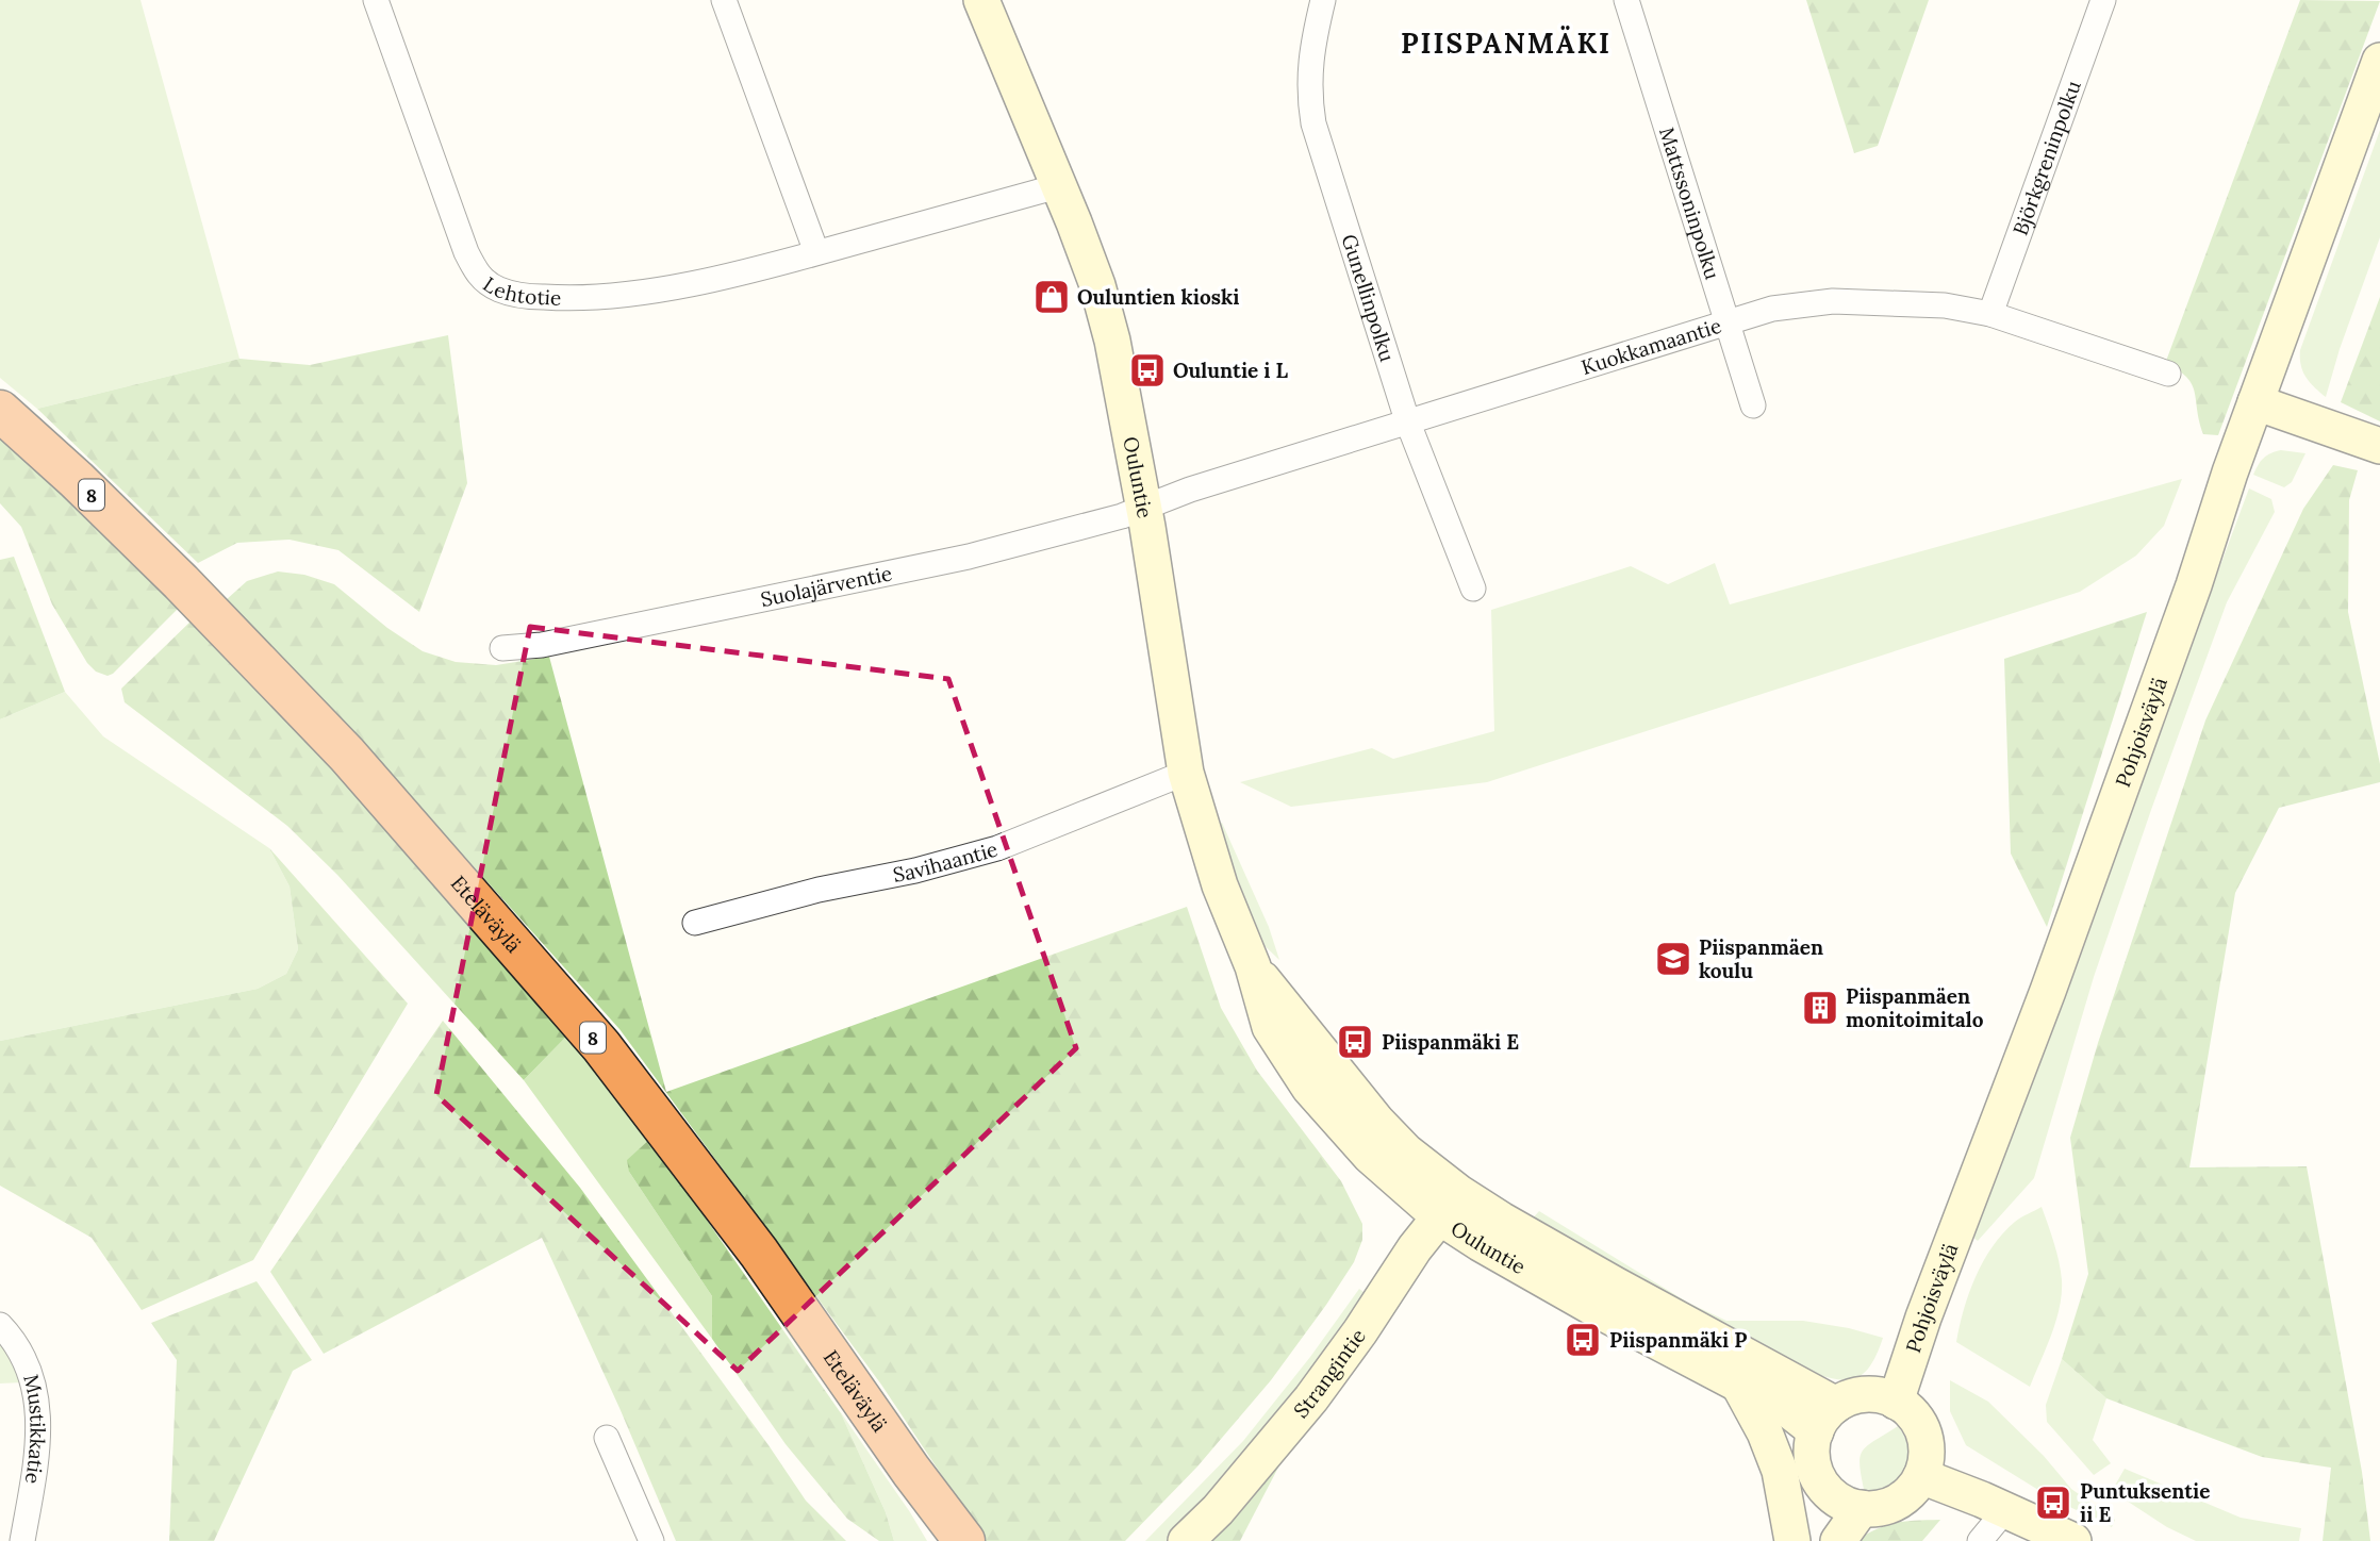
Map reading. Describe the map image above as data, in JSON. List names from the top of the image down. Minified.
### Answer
{"streets":{"highway":["8","Eteläväylä"],"main road":["Ouluntie","Pohjoisväylä","Strangintie"],"street":["Björkgreninpolku","Mattssoninpolku","Lehtotie","Gunellinpolku","Kuokkamaantie","Suolajärventie","Savihaantie","Mustikkatie"]},"crossings":[["Björkgreninpolku","Kuokkamaantie"],["Mattssoninpolku","Kuokkamaantie"],["Lehtotie","Ouluntie"],["Gunellinpolku","Kuokkamaantie"],["Kuokkamaantie","Ouluntie"],["Kuokkamaantie","Suolajärventie"],["Ouluntie","Suolajärventie"],["Ouluntie","Pohjoisväylä"],["Ouluntie","Savihaantie"],["Ouluntie","Strangintie"]],"districts":["PIISPANMÄKI"],"places":{"shop":["Ouluntien kioski"],"bus stop":["Ouluntie i L","Piispanmäki E","Piispanmäki P","Puntuksentie ii E"],"school or university":["Piispanmäen koulu"],"building":["Piispanmäen monitoimitalo"]}}
